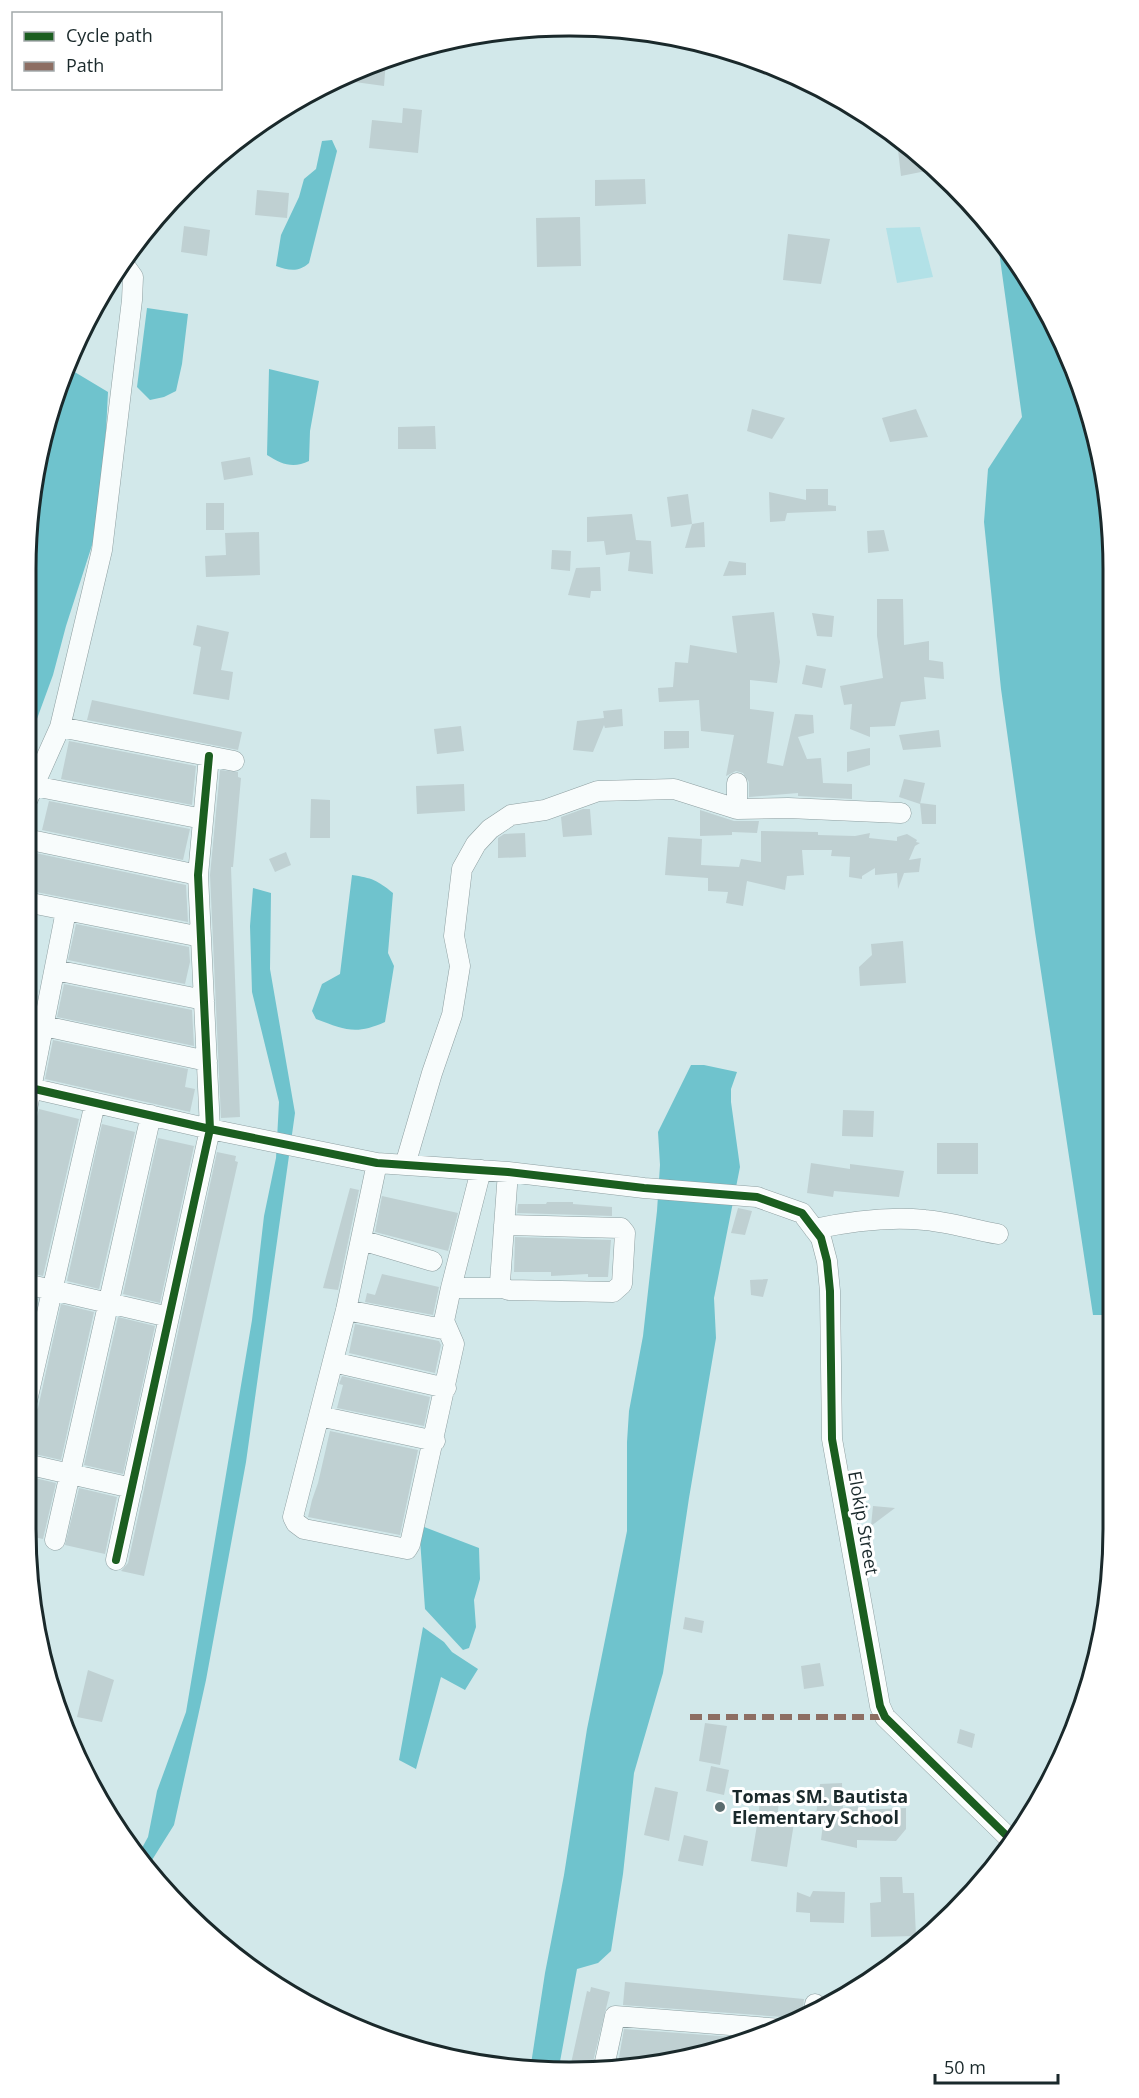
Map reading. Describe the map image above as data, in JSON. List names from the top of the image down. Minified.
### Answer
{"streets":{"street":["Elokip Street"]},"places":["Tomas SM. Bautista Elementary School"],"legend":["Cycle path","Path"],"scale_bar":"50 m"}
